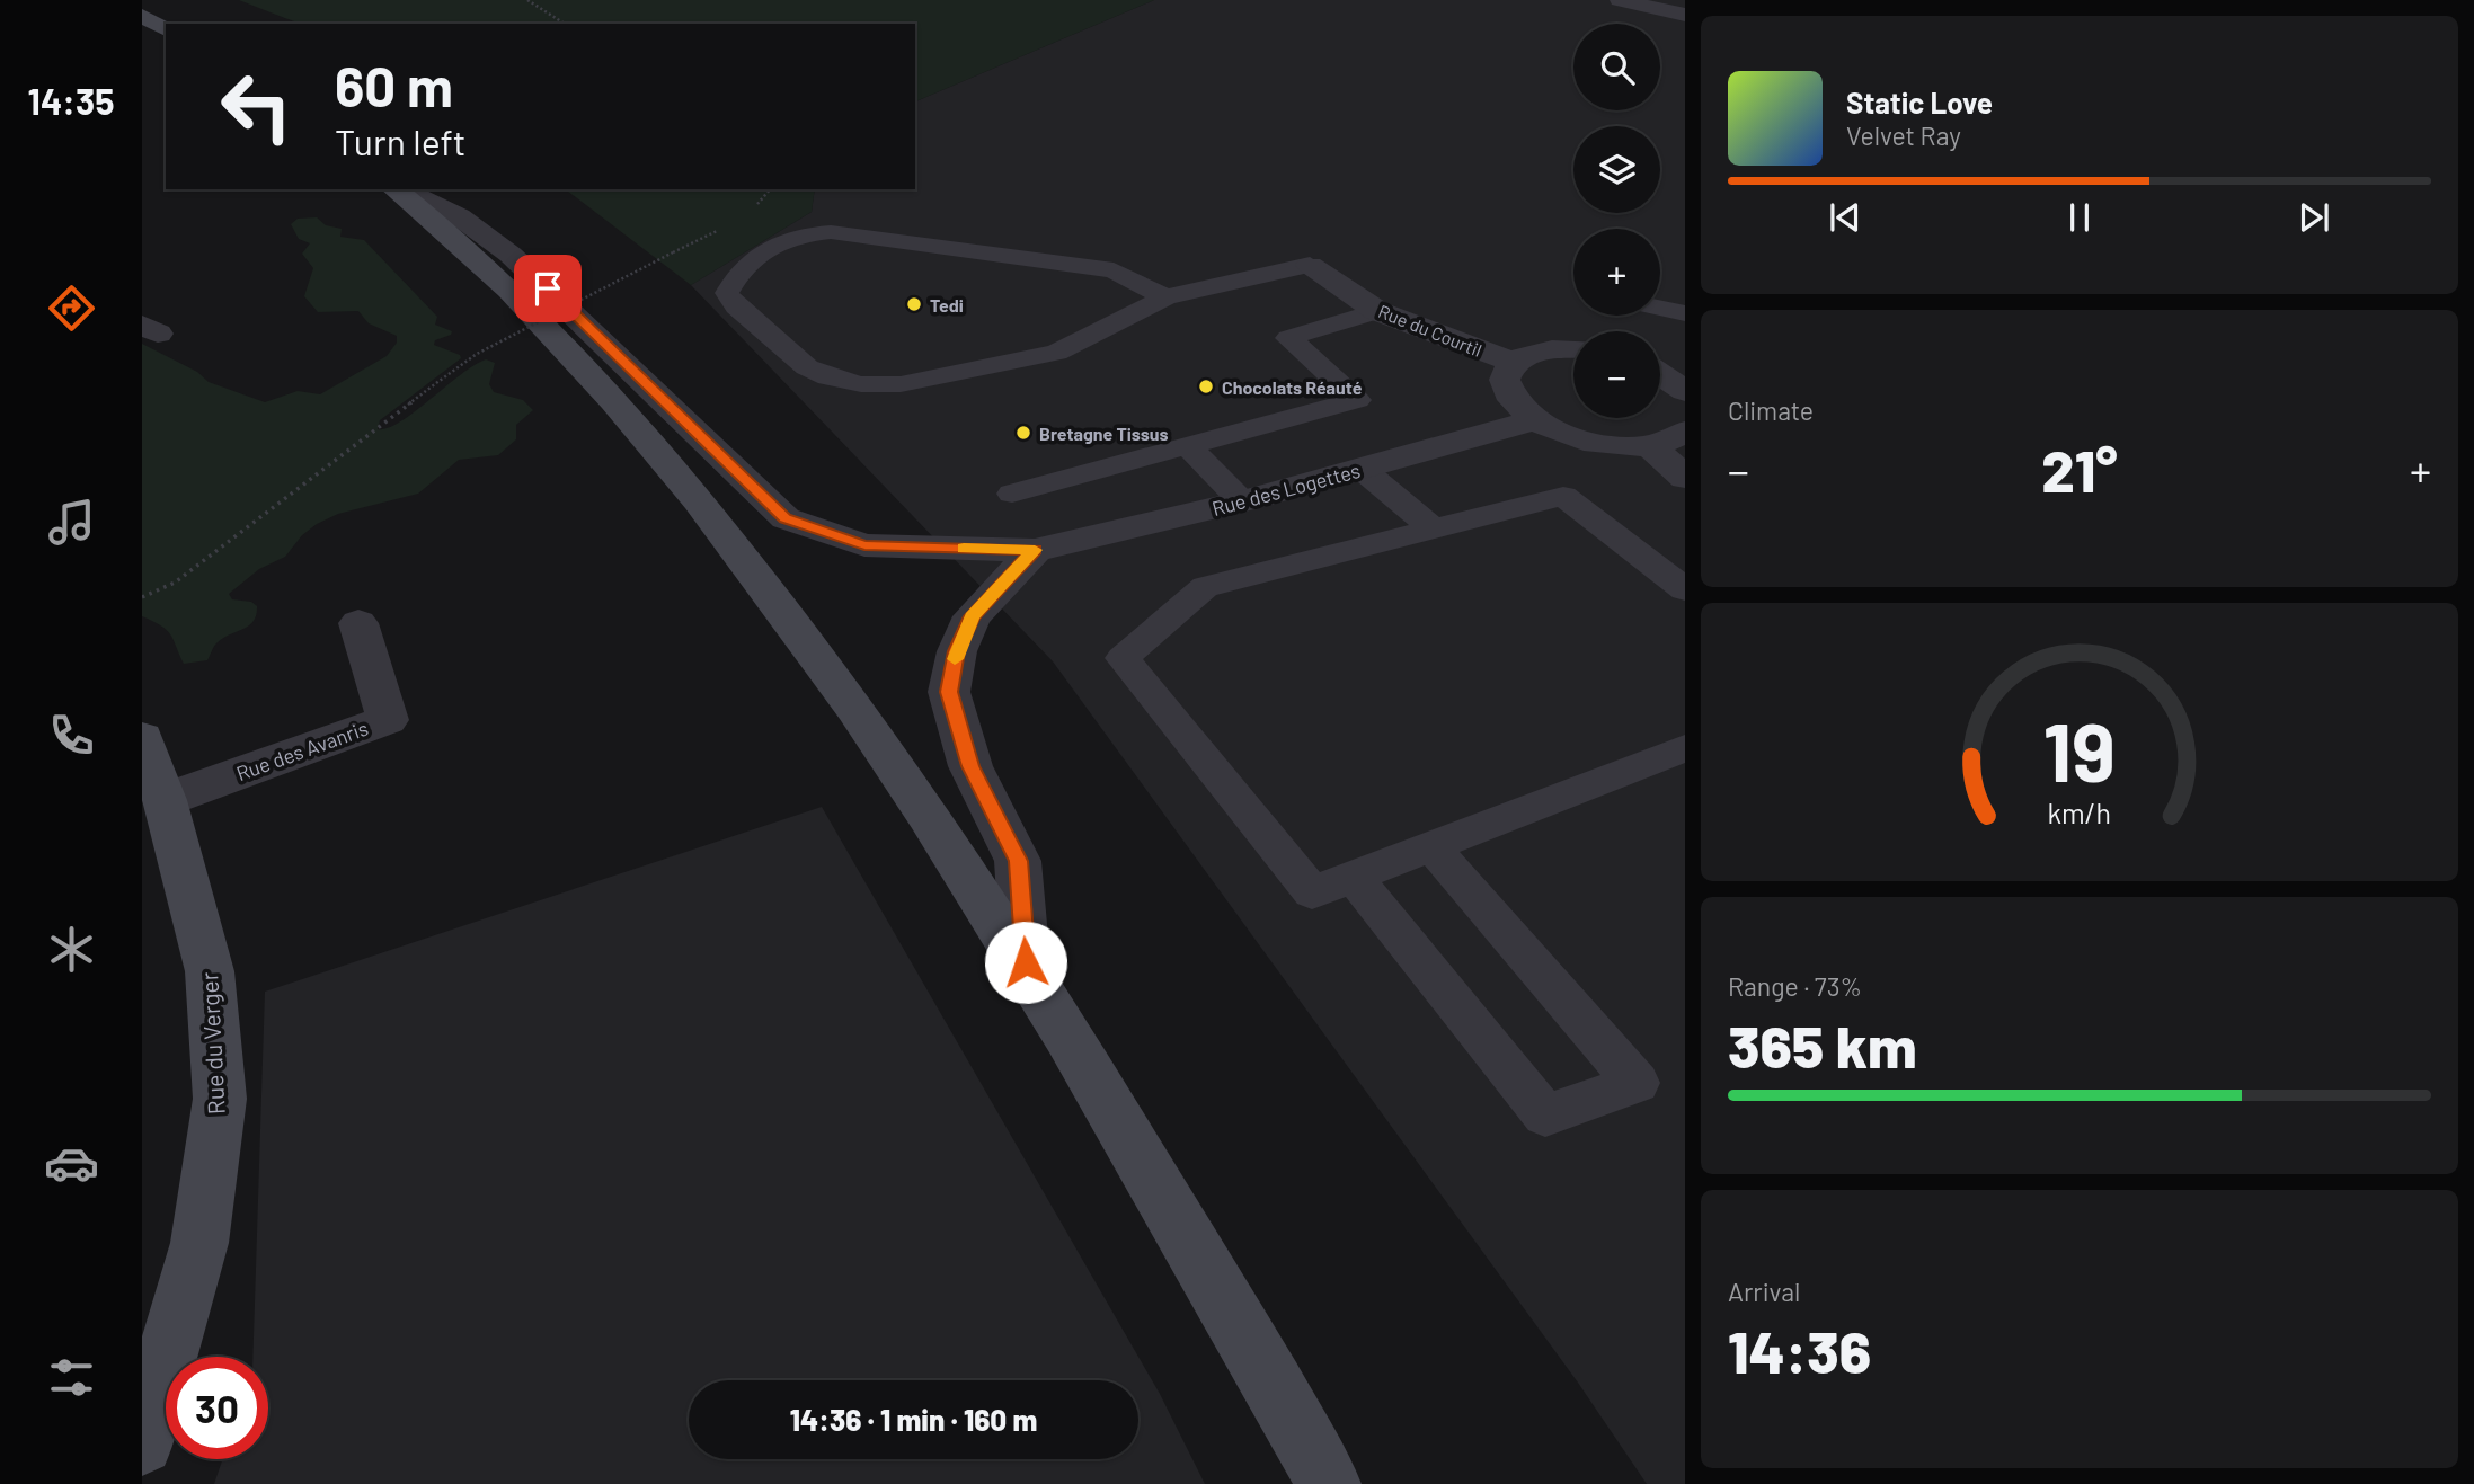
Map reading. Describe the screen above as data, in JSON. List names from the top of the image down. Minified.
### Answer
{"streets":{"main road":["Rue du Verger"],"street":["Rue du Courtil","Rue des Logettes","Rue des Avanris"]},"crossings":[["Rue des Avanris","Rue du Verger"]],"places":["Tedi","Chocolats Réauté","Bretagne Tissus"],"page":{"tabs":"14:35","map_buttons":["+","−"],"turn":["60 m","Turn left"],"song":["Static Love","Velvet Ray"],"tile":["Climate",["Range · 73%","365 km"],["Arrival","14:36"]],"heat":["−","21°","+"],"limit":"30","trip":"14:36 · 1 min · 160 m","gauge":["19","km/h"]}}
